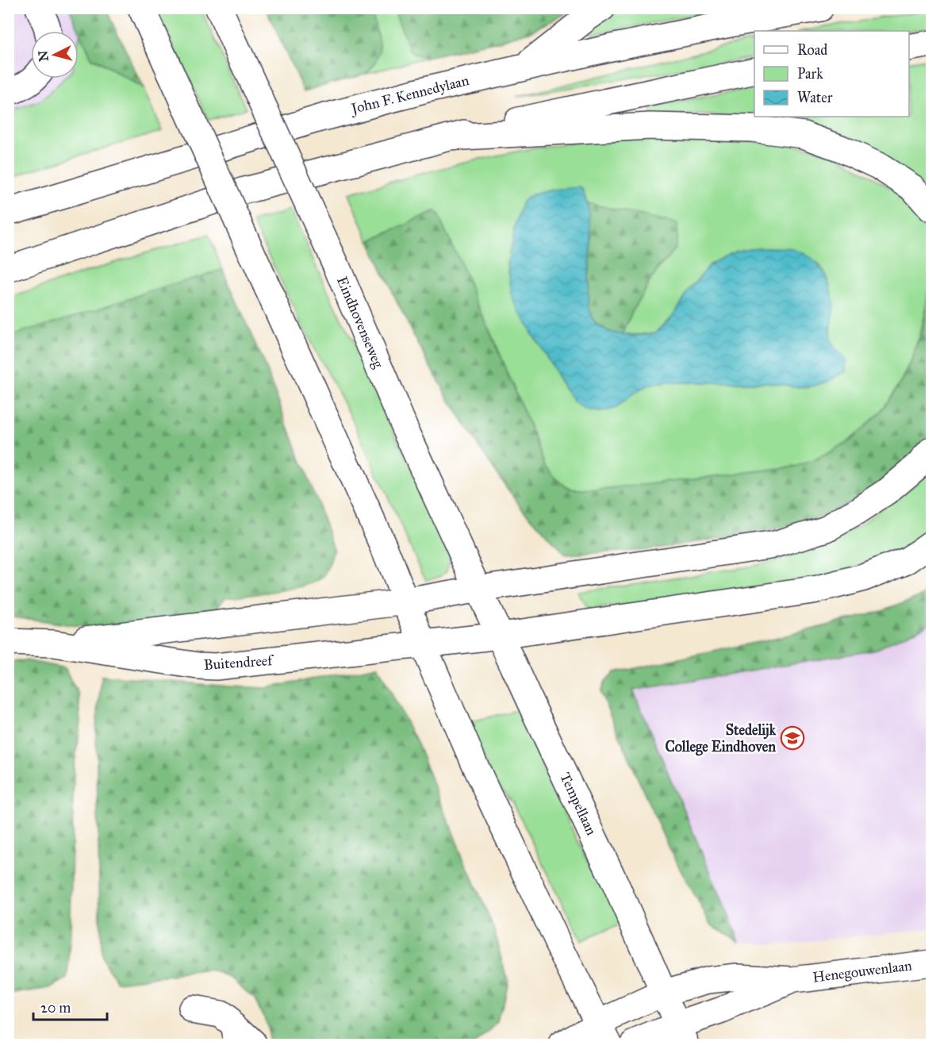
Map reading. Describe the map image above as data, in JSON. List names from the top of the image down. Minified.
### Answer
{"streets":{"main road":["John F. Kennedylaan","Eindhovenseweg","Buitendreef","Tempellaan","Henegouwenlaan"]},"crossings":[["Eindhovenseweg","Tempellaan"],["Tempellaan","Henegouwenlaan"]],"places":{"school or university":["Stedelijk College Eindhoven"]},"legend":["Road","Park","Water"],"scale_bar":"20 m","north":"left"}
